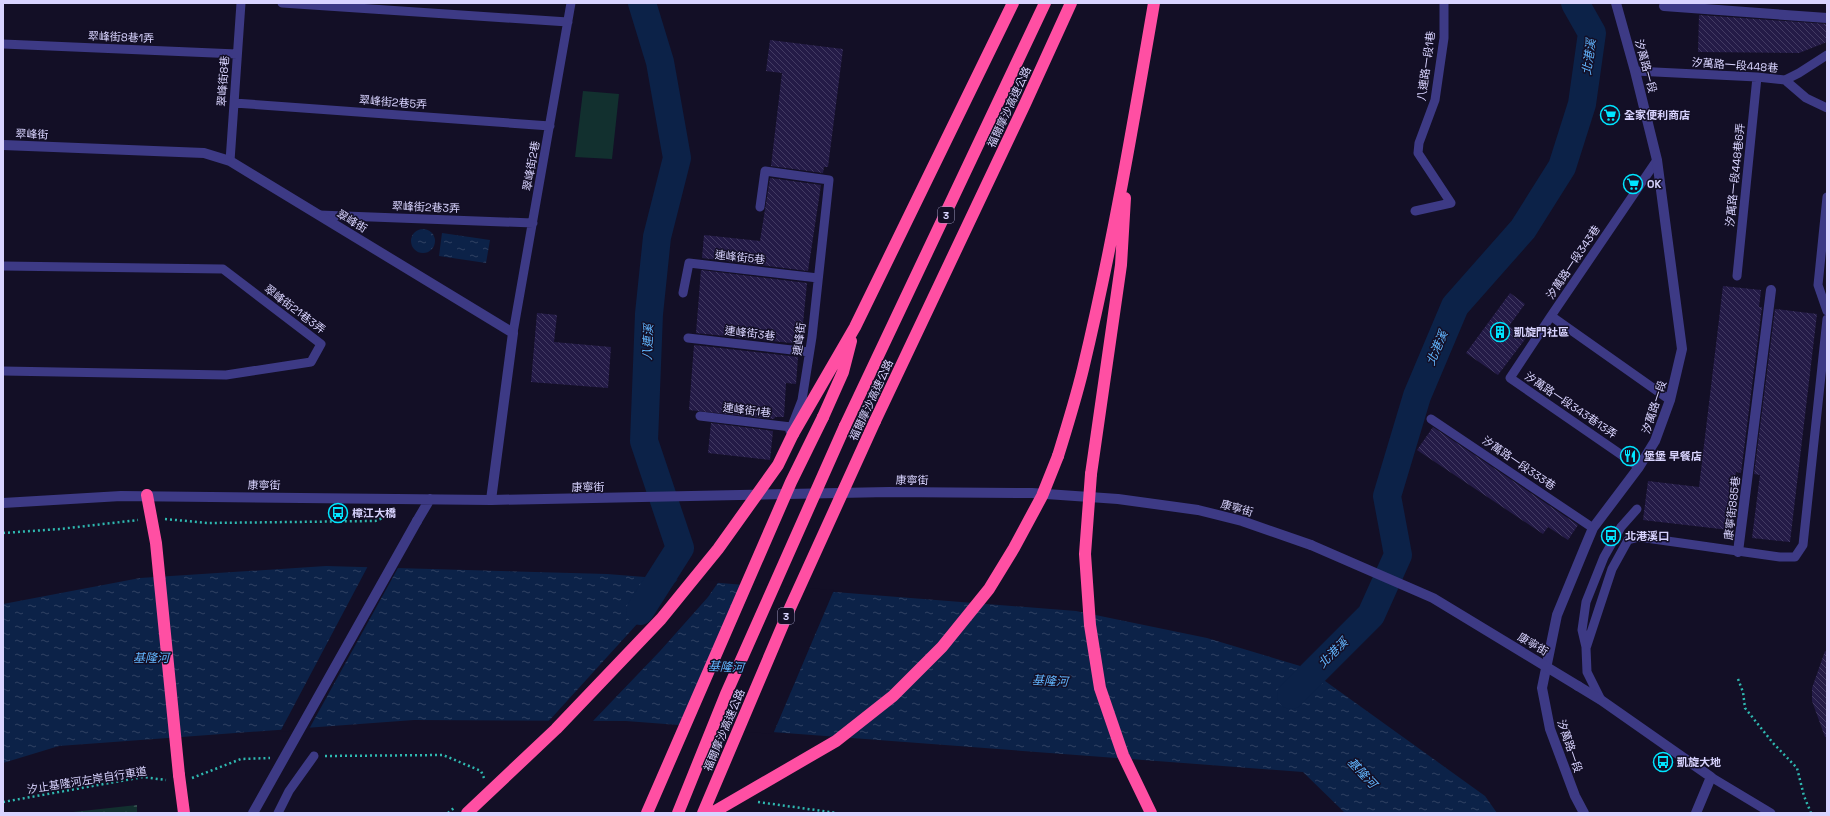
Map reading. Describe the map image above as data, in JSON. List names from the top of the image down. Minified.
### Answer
{"streets":{"highway":["福爾摩沙高速公路","3"],"street":["汐萬路一段","翠峰街","康寧街","康寧街885巷"],"lane":["翠峰街8巷1弄","汐萬路一段448巷","八連路一段1巷","翠峰街8巷","翠峰街2巷5弄","翠峰街2巷","汐萬路一段448巷6弄","翠峰街2巷3弄","連峰街5巷","汐萬路一段343巷","翠峰街21巷3弄","連峰街3巷","連峰街","汐萬路一段343巷13弄","連峰街1巷","汐萬路一段333巷"],"path":["汐止基隆河左岸自行車道"]},"crossings":[["翠峰街8巷1弄","翠峰街8巷"],["汐萬路一段448巷","汐萬路一段"],["汐萬路一段448巷","汐萬路一段448巷6弄"],["汐萬路一段","汐萬路一段343巷"],["汐萬路一段","汐萬路一段343巷13弄"],["汐萬路一段","汐萬路一段333巷"],["翠峰街8巷","翠峰街2巷5弄"],["翠峰街8巷","翠峰街"],["翠峰街2巷5弄","翠峰街2巷"],["翠峰街","翠峰街2巷"],["翠峰街","翠峰街2巷3弄"],["翠峰街2巷","翠峰街2巷3弄"],["連峰街5巷","連峰街"],["汐萬路一段343巷","汐萬路一段343巷13弄"],["連峰街3巷","連峰街"],["連峰街","連峰街1巷"],["連峰街","康寧街"]],"water":["北港溪","八連溪","基隆河"],"places":{"supermarket":["全家便利商店","OK"],"building":["凱旋門社區"],"restaurant":["堡堡 早餐店"],"bus stop":["樟江大橋","北港溪口","凱旋大地"]}}
